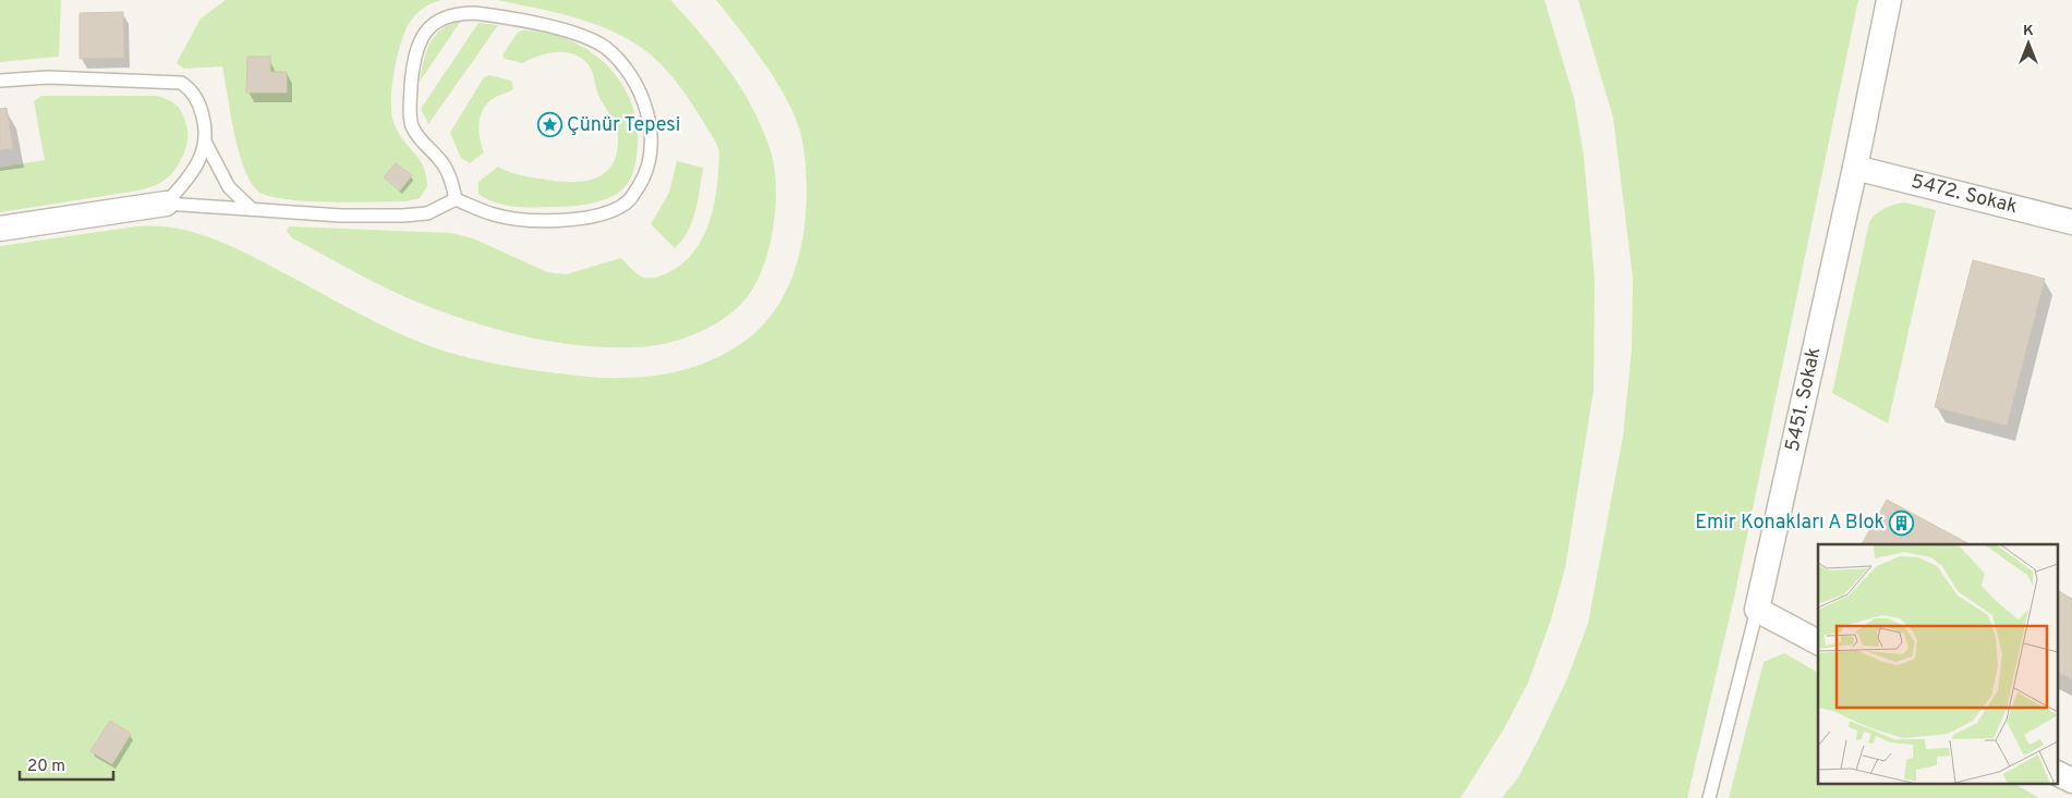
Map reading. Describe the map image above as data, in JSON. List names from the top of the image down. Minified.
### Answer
{"streets":{"street":["5472. Sokak","5451. Sokak"]},"crossings":[["5472. Sokak","5451. Sokak"]],"places":{"place":["Çünür Tepesi"],"building":["Emir Konakları A Blok"]},"scale_bar":"20 m","north":"top"}
